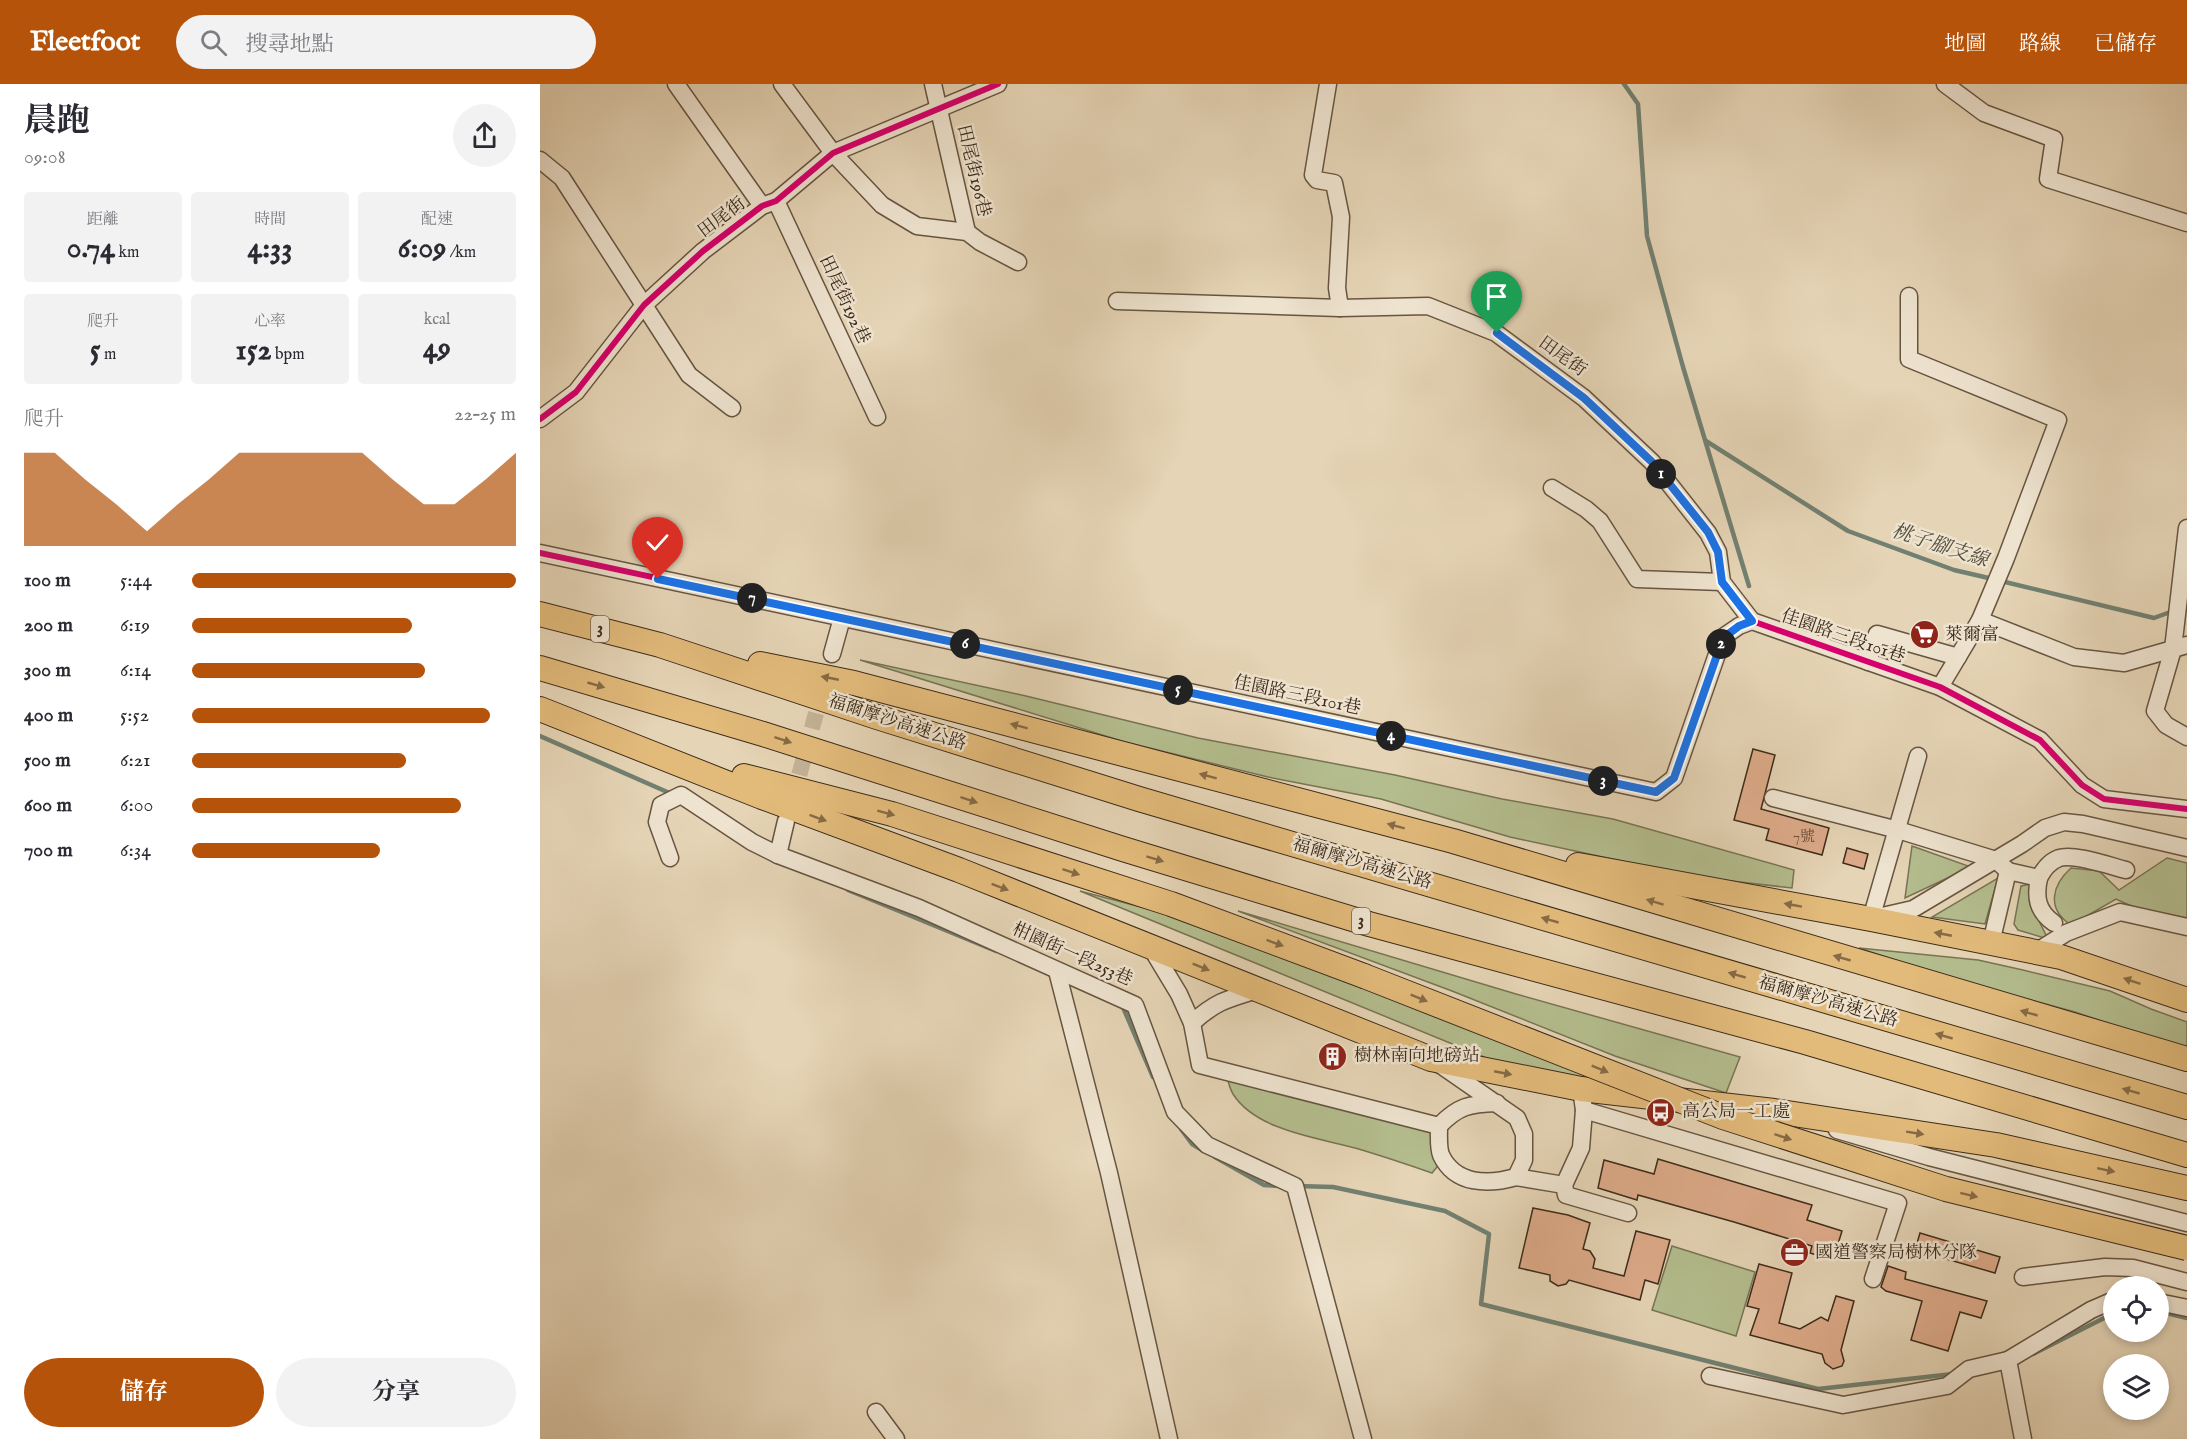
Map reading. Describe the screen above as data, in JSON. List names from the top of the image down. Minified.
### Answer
{"streets":{"highway":["3","福爾摩沙高速公路"],"street":["田尾街196巷","田尾街","田尾街192巷","佳園路三段101巷","柑園街一段253巷"]},"crossings":[["田尾街196巷","田尾街"],["田尾街","田尾街192巷"],["田尾街","佳園路三段101巷"]],"water":["桃子腳支線"],"places":{"supermarket":["萊爾富"],"building":["樹林南向地磅站"],"bus stop":["高公局一工處"],"office":["國道警察局樹林分隊"]},"house_numbers":["7號"],"page":{"header":"Fleetfoot","search":"搜尋地點","nav":["地圖","路線","已儲存"],"heading":["晨跑","09:08"],"stats":[["距離","0.74 km"],["時間","4:33"],["配速","6:09 /km"],["爬升","5 m"],["心率","152 bpm"],["kcal","49"]],"chart":["爬升","22–25 m"],"pins":["1","7","2","6","5","4","3"],"list":[{"name":"100 m","note":"5:44"},{"name":"200 m","note":"6:19"},{"name":"300 m","note":"6:14"},{"name":"400 m","note":"5:52"},{"name":"500 m","note":"6:21"},{"name":"600 m","note":"6:00"},{"name":"700 m","note":"6:34"}],"buttons":["儲存","分享"]}}
